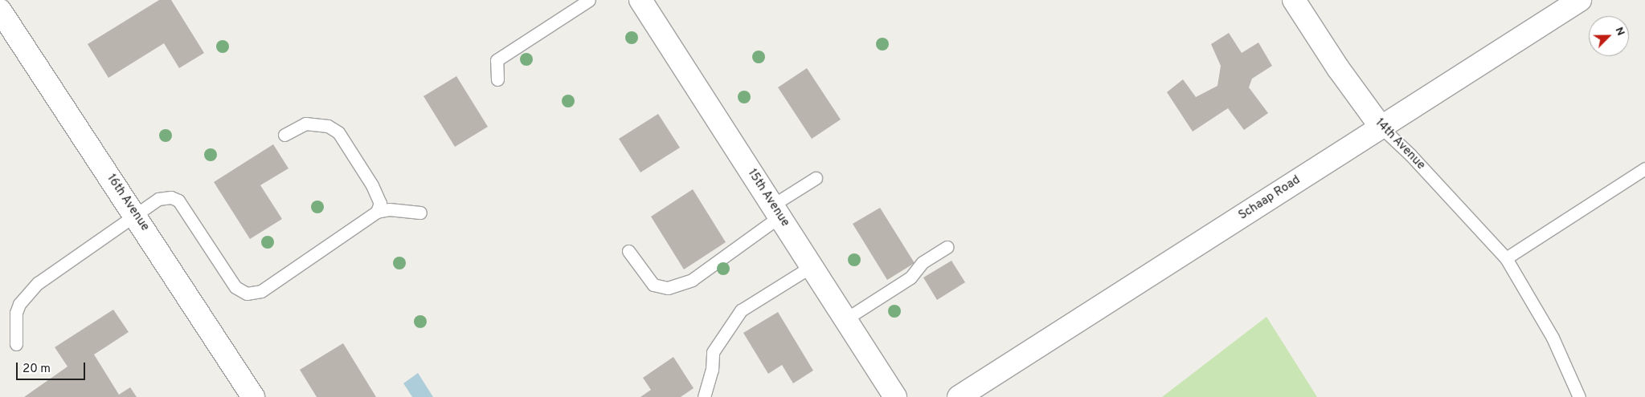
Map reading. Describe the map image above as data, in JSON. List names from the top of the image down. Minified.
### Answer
{"streets":{"street":["14th Avenue","15th Avenue","Schaap Road","16th Avenue"]},"crossings":[["14th Avenue","Schaap Road"]],"scale_bar":"20 m","north":"top right"}
